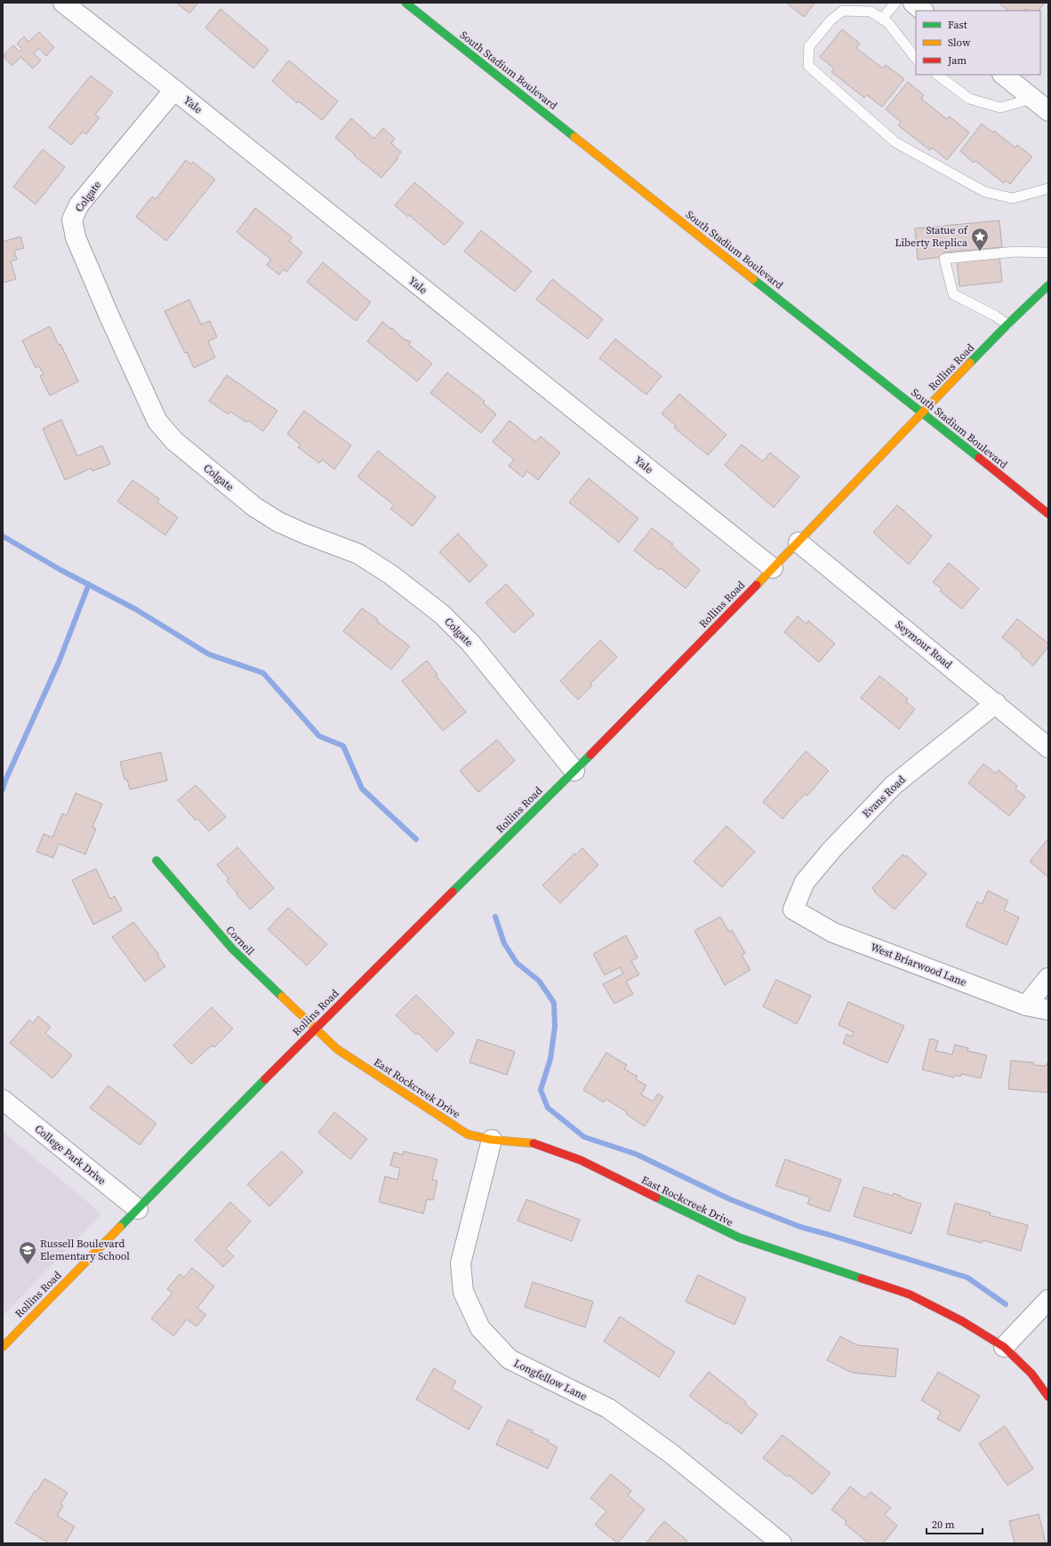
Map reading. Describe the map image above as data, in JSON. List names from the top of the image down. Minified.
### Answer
{"streets":{"street":["South Stadium Boulevard","Yale","Colgate","Rollins Road","Seymour Road","Evans Road","Cornell","West Briarwood Lane","East Rockcreek Drive","College Park Drive","Longfellow Lane"]},"crossings":[["South Stadium Boulevard","Rollins Road"],["Yale","Colgate"],["Yale","Rollins Road"],["Colgate","Rollins Road"],["Rollins Road","Seymour Road"],["Rollins Road","Cornell"],["Rollins Road","East Rockcreek Drive"],["Rollins Road","College Park Drive"],["Seymour Road","Evans Road"],["Evans Road","West Briarwood Lane"],["Cornell","East Rockcreek Drive"],["East Rockcreek Drive","Longfellow Lane"]],"places":{"place":["Statue of Liberty Replica"],"school or university":["Russell Boulevard Elementary School"]},"legend":["Fast","Slow","Jam"],"scale_bar":"20 m"}
